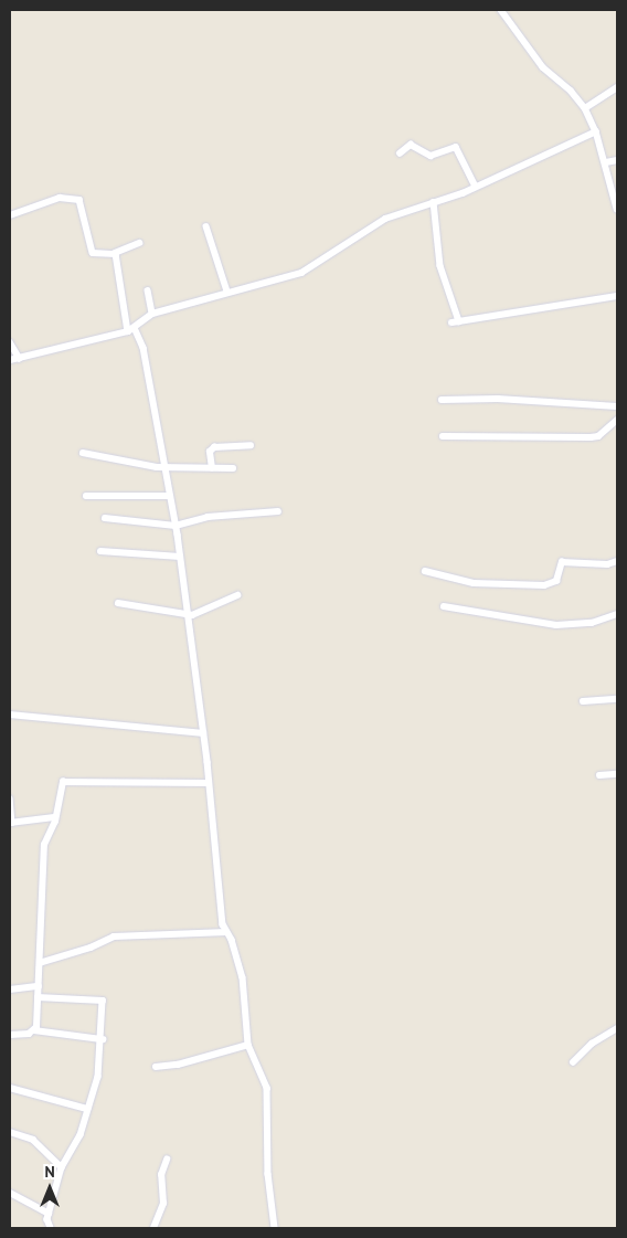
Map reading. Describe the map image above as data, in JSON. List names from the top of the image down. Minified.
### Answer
{"north":"top"}
